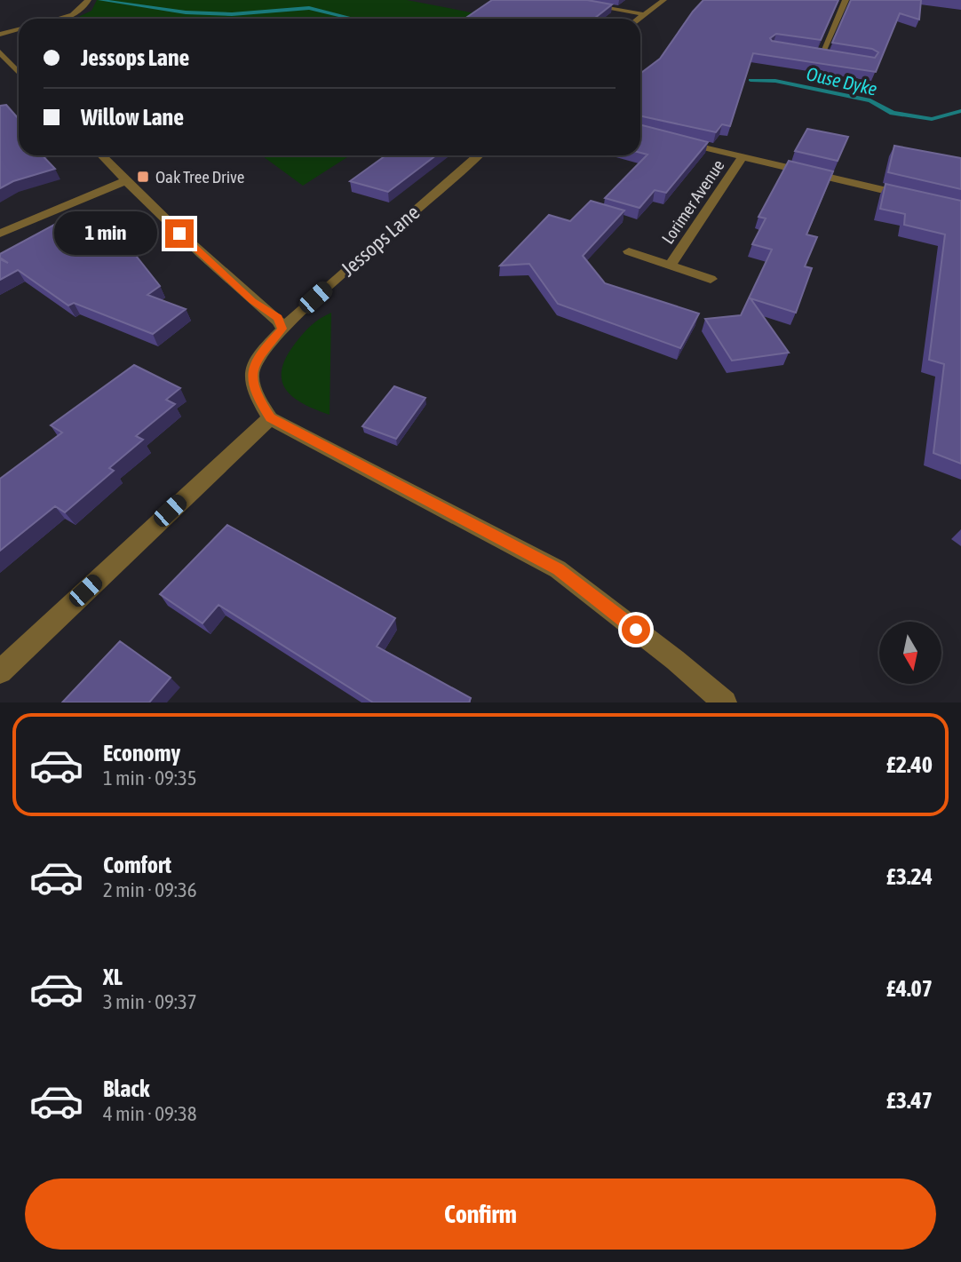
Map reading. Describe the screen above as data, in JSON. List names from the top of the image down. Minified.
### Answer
{"streets":{"street":["Lorimer Avenue","Jessops Lane"]},"water":["Ouse Dyke"],"places":{"transit":["Oak Tree Drive"]},"north":"bottom","page":{"banner":["Jessops Lane","Willow Lane"],"bubble":"1 min","list":[{"name":"Economy","note":"1 min · 09:35","value":"£2.40"},{"name":"Comfort","note":"2 min · 09:36","value":"£3.24"},{"name":"XL","note":"3 min · 09:37","value":"£4.07"},{"name":"Black","note":"4 min · 09:38","value":"£3.47"}],"buttons":"Confirm"}}
